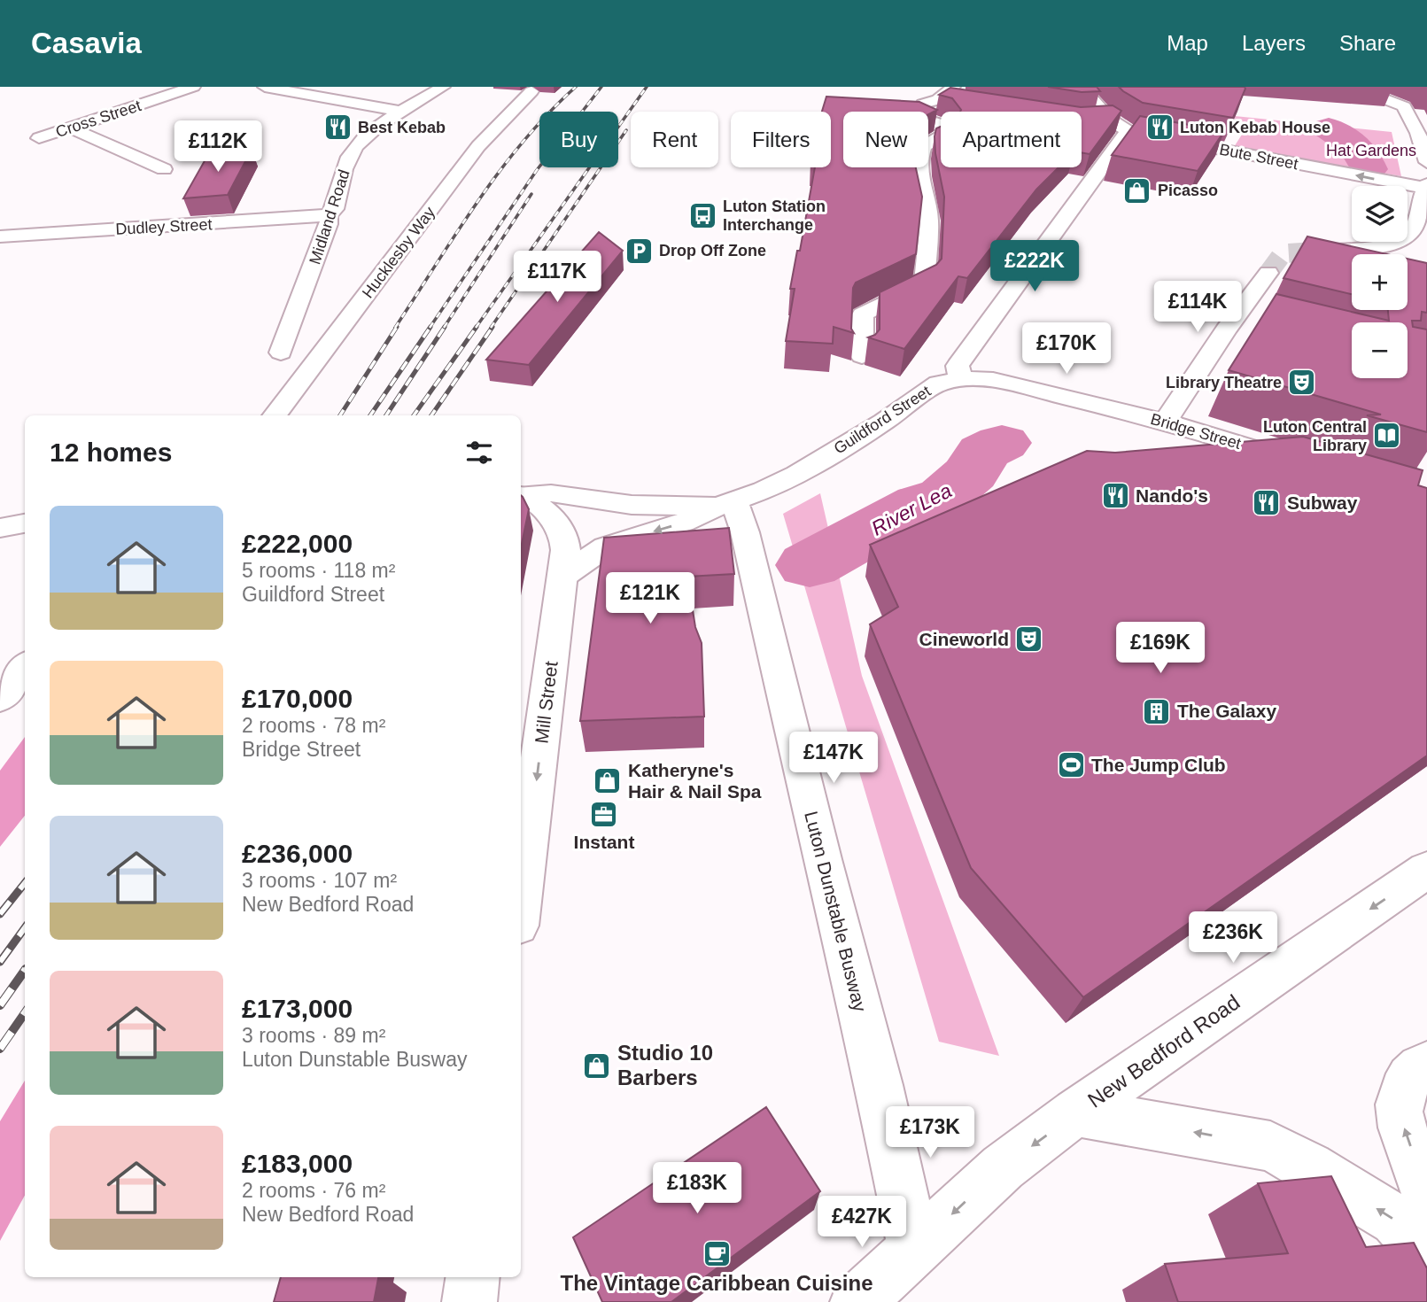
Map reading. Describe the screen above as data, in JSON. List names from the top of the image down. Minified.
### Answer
{"streets":{"main road":["Cross Street","Bute Street","Midland Road","Dudley Street","Hucklesby Way","Guildford Street","Bridge Street","Mill Street","Luton Dunstable Busway","New Bedford Road"]},"crossings":[["Midland Road","Dudley Street"],["Guildford Street","Bridge Street"],["Guildford Street","Mill Street"],["Guildford Street","Luton Dunstable Busway"],["Luton Dunstable Busway","New Bedford Road"]],"one_way":["Mill Street","New Bedford Road"],"water":["River Lea"],"parks":["Hat Gardens"],"places":{"restaurant":["Best Kebab","Luton Kebab House","Nando's","Subway"],"shop":["Picasso","Katheryne's Hair & Nail Spa","Studio 10 Barbers"],"bus stop":["Luton Station Interchange"],"parking":["Drop Off Zone"],"theatre":["Library Theatre","Cineworld"],"library":["Luton Central Library"],"building":["The Galaxy"],"sports":["The Jump Club"],"office":["Instant"],"cafe":["The Vintage Caribbean Cuisine"]},"page":{"header":"Casavia","nav":["Map","Layers","Share"],"chip":["Buy","Rent","Filters","New","Apartment"],"price":["£112K","£222K","£117K","£114K","£170K","£121K","£169K","£147K","£236K","£173K","£183K","£427K"],"map_buttons":["+","−"],"heading":"12 homes","list":[{"name":"£222,000","note":"5 rooms · 118 m² · Guildford Street"},{"name":"£170,000","note":"2 rooms · 78 m² · Bridge Street"},{"name":"£236,000","note":"3 rooms · 107 m² · New Bedford Road"},{"name":"£173,000","note":"3 rooms · 89 m² · Luton Dunstable Busway"},{"name":"£183,000","note":"2 rooms · 76 m² · New Bedford Road"}]}}
